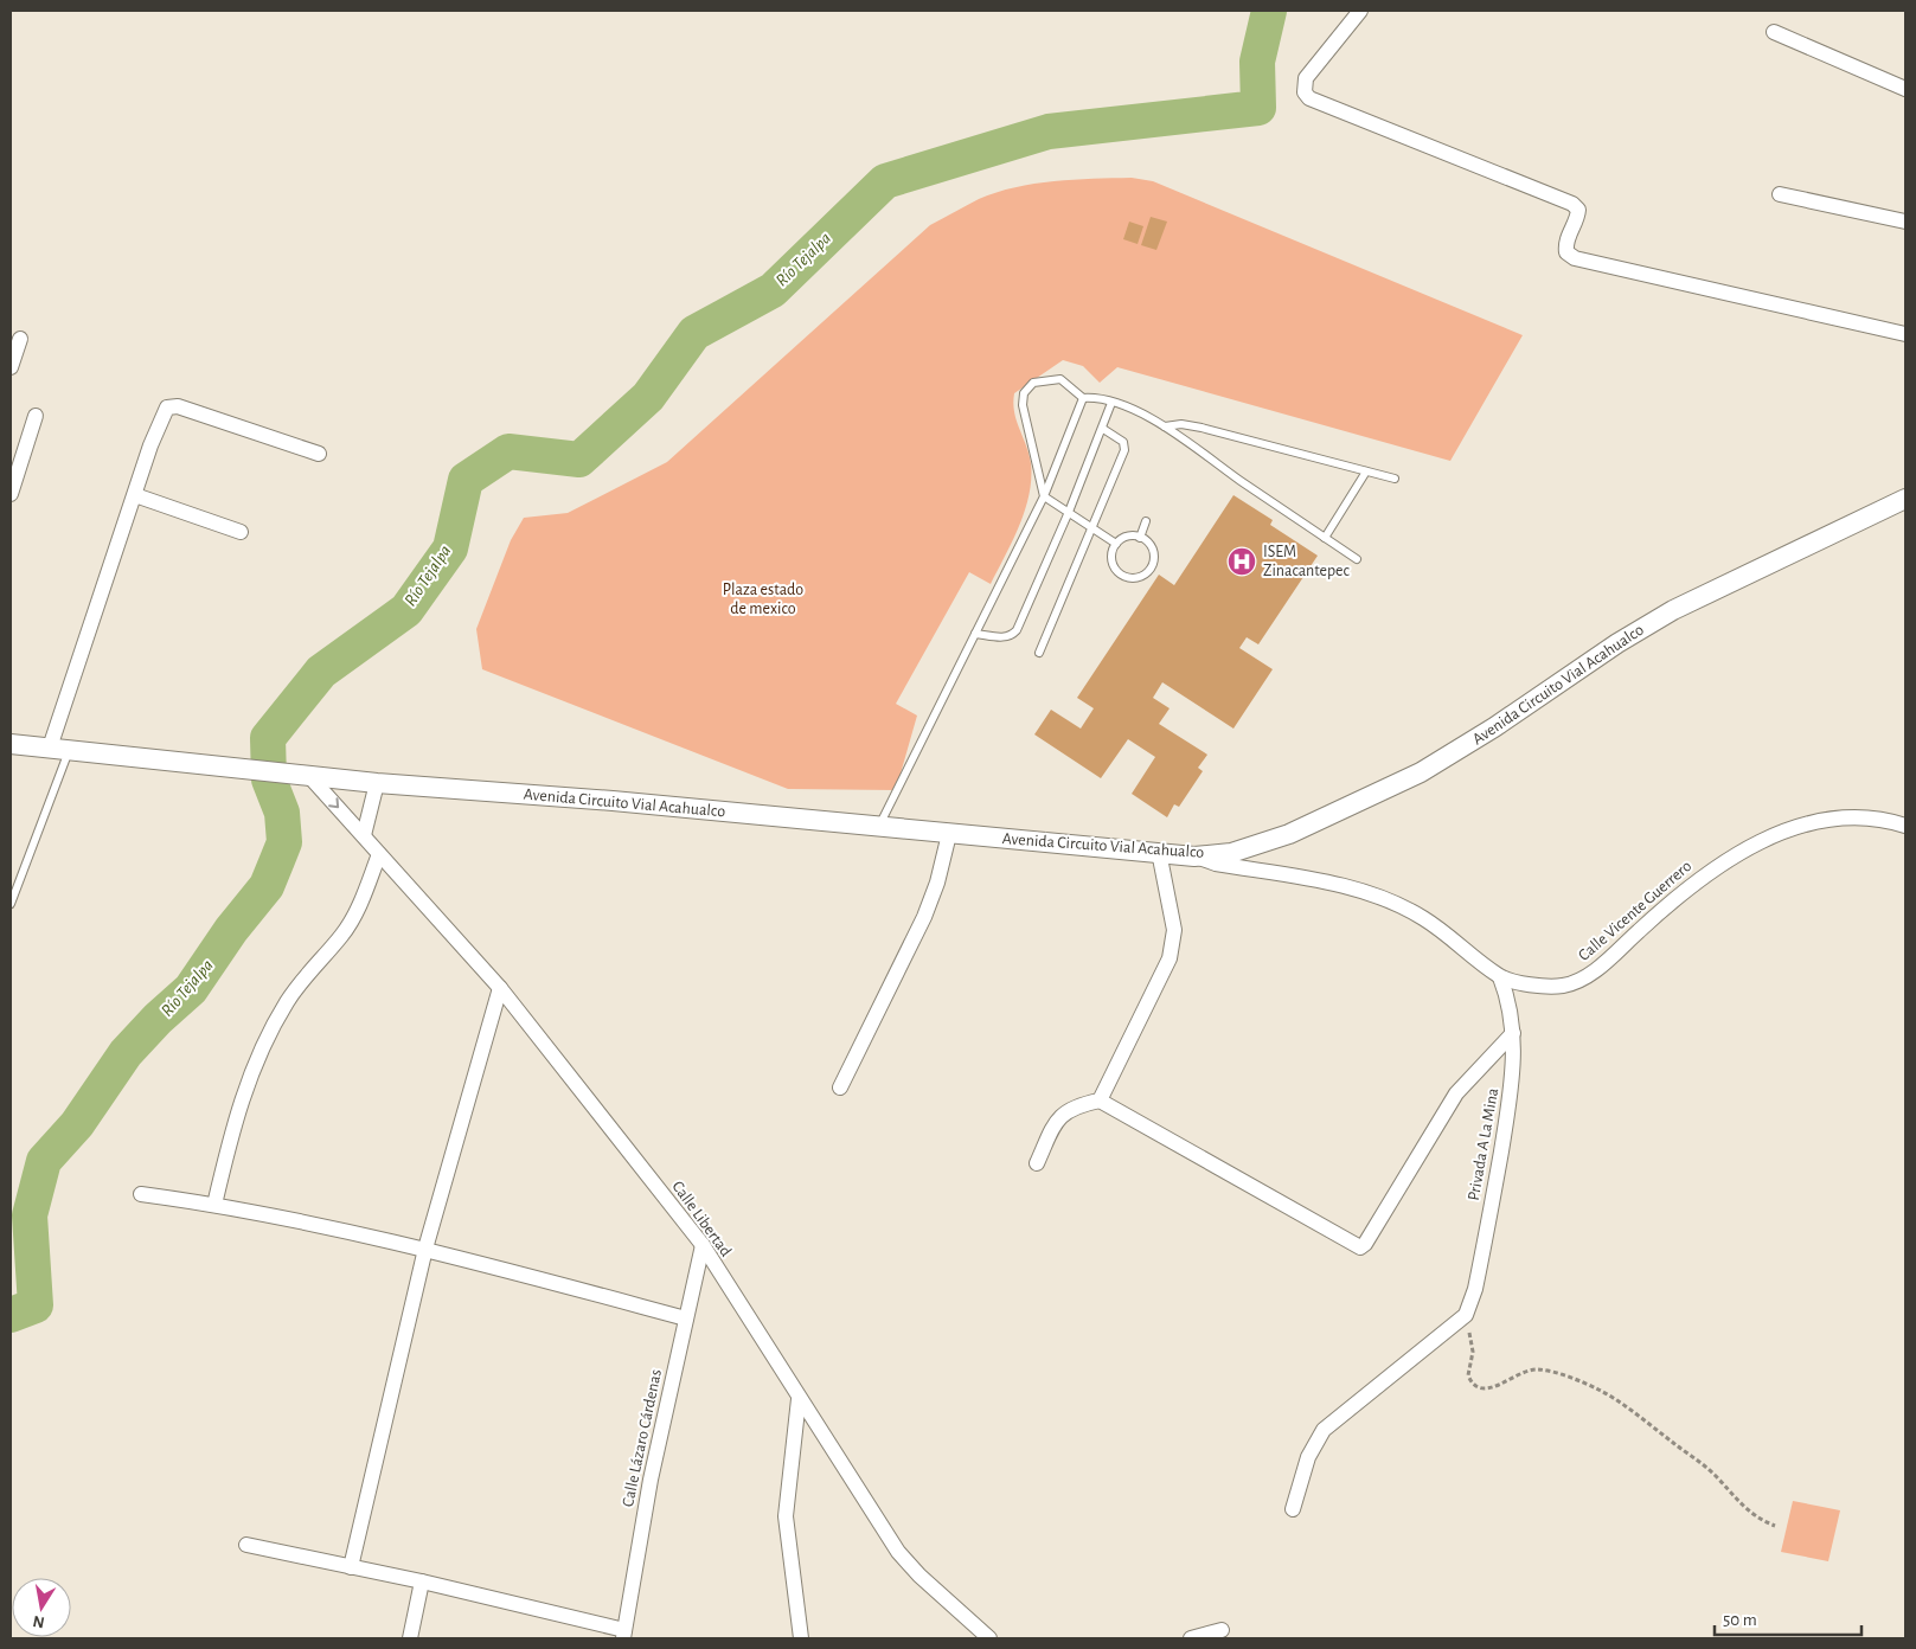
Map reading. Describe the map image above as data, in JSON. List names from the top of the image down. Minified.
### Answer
{"streets":{"street":["Avenida Circuito Vial Acahualco","Calle Vicente Guerrero","Privada A La Mina","Calle Libertad","Calle Lázaro Cárdenas"]},"crossings":[["Avenida Circuito Vial Acahualco","Calle Vicente Guerrero"],["Avenida Circuito Vial Acahualco","Calle Libertad"],["Calle Vicente Guerrero","Privada A La Mina"],["Calle Libertad","Calle Lázaro Cárdenas"]],"water":["Río Tejalpa"],"parks":["Plaza estado de mexico"],"places":{"hospital":["ISEM Zinacantepec"]},"scale_bar":"50 m","north":"bottom"}
